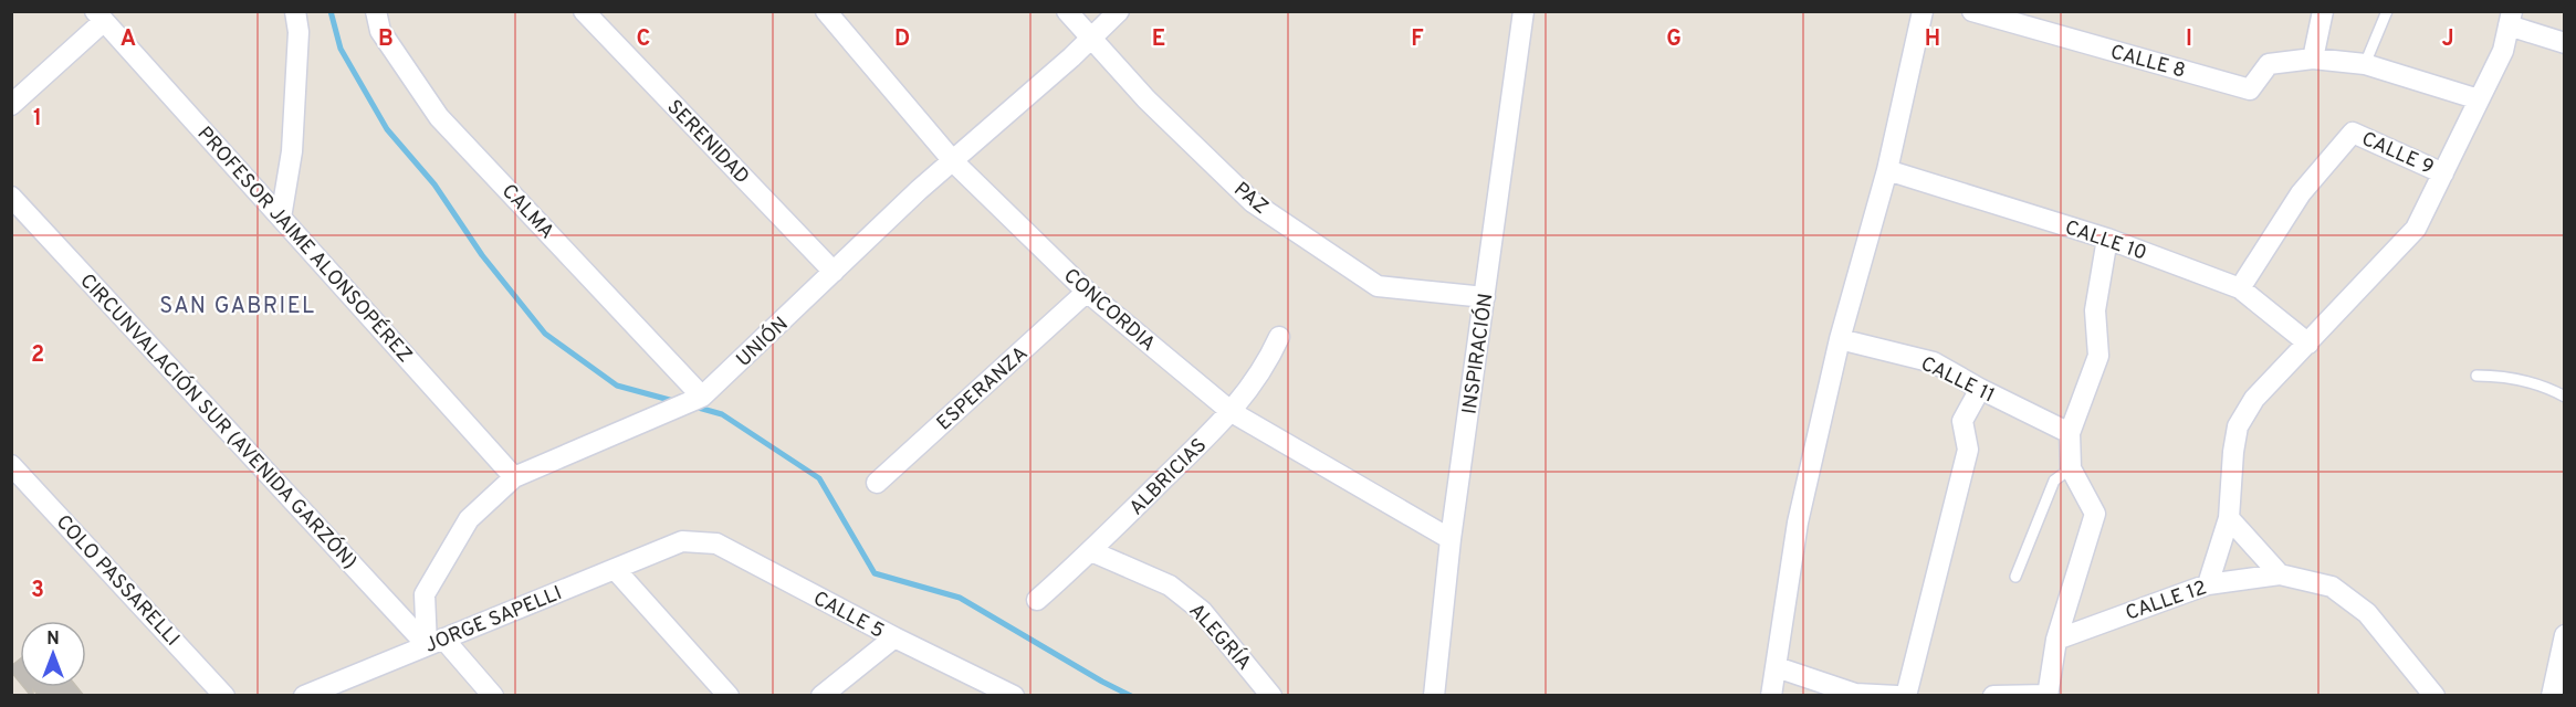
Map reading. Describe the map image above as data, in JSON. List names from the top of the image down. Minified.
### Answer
{"streets":{"street":["CALLE 8","SERENIDAD","CALLE 9","PAZ","CALMA","CALLE 10","PROFESOR JAIME ALONSOPÉREZ","CONCORDIA","UNIÓN","INSPIRACIÓN","CALLE 11","ESPERANZA","CIRCUNVALACIÓN SUR (AVENIDA GARZÓN)","ALBRICIAS","COLO PASSARELLI","CALLE 12","CALLE 5","JORGE SAPELLI","ALEGRÍA"]},"crossings":[["SERENIDAD","UNIÓN"],["CALLE 9","CALLE 10"],["PAZ","UNIÓN"],["PAZ","INSPIRACIÓN"],["CALMA","UNIÓN"],["PROFESOR JAIME ALONSOPÉREZ","UNIÓN"],["CONCORDIA","UNIÓN"],["CONCORDIA","INSPIRACIÓN"],["CONCORDIA","ESPERANZA"],["CONCORDIA","ALBRICIAS"],["UNIÓN","CIRCUNVALACIÓN SUR (AVENIDA GARZÓN)"],["UNIÓN","JORGE SAPELLI"],["CIRCUNVALACIÓN SUR (AVENIDA GARZÓN)","JORGE SAPELLI"],["ALBRICIAS","ALEGRÍA"],["CALLE 5","JORGE SAPELLI"]],"districts":["SAN GABRIEL"],"north":"top","grid":{"columns":["A","B","C","D","E","F","G","H","I","J"],"rows":["1","2","3"]}}
